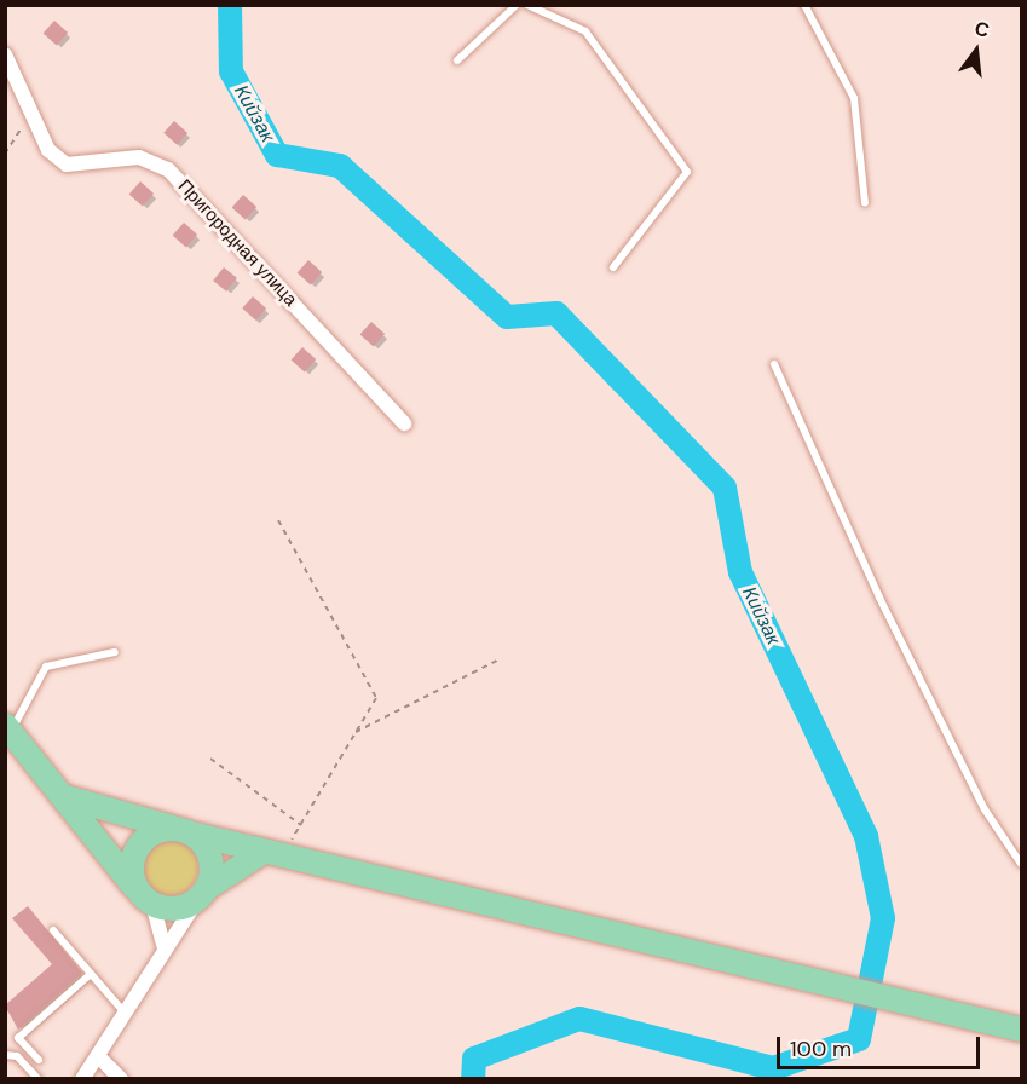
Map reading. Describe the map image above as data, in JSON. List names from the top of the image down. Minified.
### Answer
{"streets":{"street":["Пригородная улица"]},"water":["Кийзак"],"scale_bar":"100 m","north":"top"}
